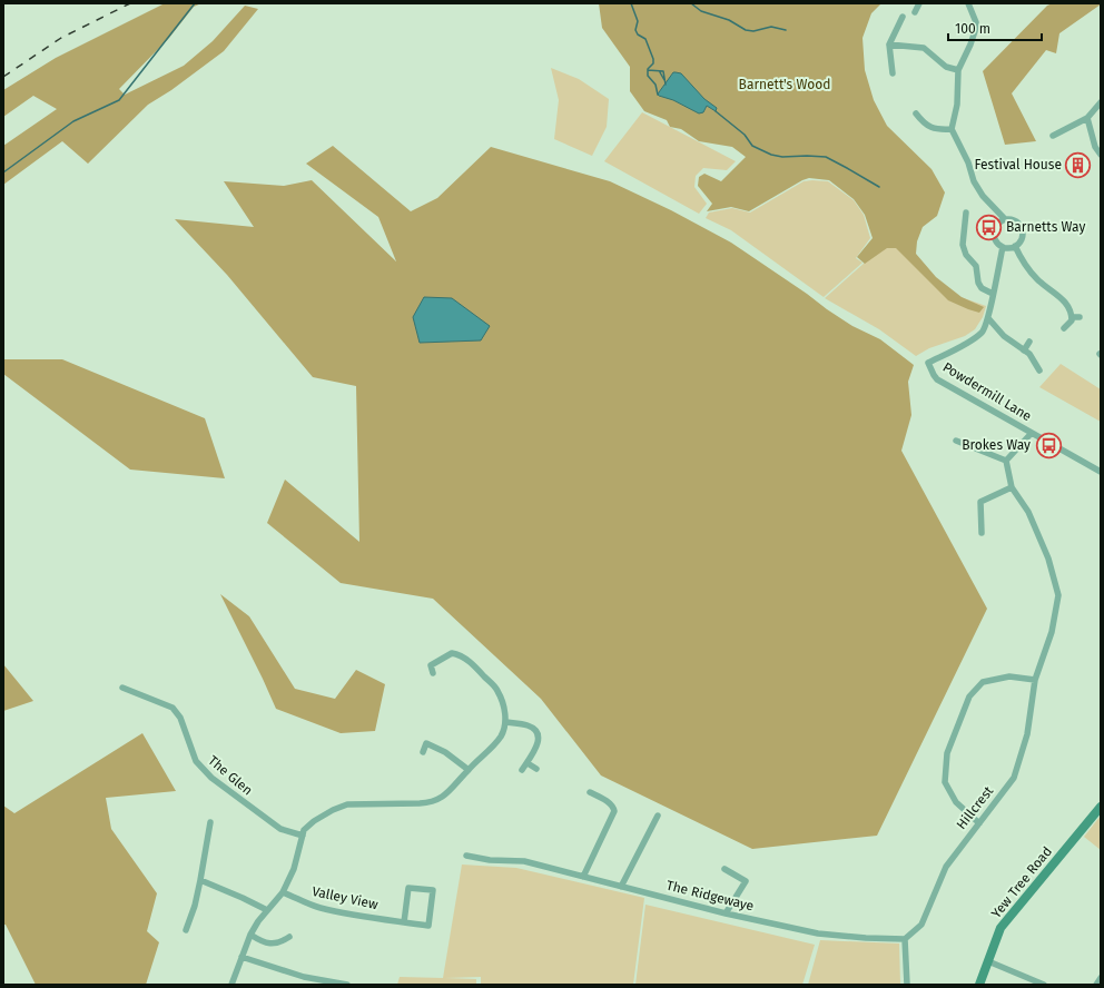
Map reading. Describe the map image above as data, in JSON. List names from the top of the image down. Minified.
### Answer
{"streets":{"street":["Powdermill Lane","The Glen","Hillcrest","Yew Tree Road","The Ridgewaye","Valley View"]},"crossings":[["Hillcrest","The Ridgewaye"]],"parks":["Barnett's Wood"],"places":{"building":["Festival House"],"bus stop":["Barnetts Way","Brokes Way"]},"scale_bar":"100 m"}
